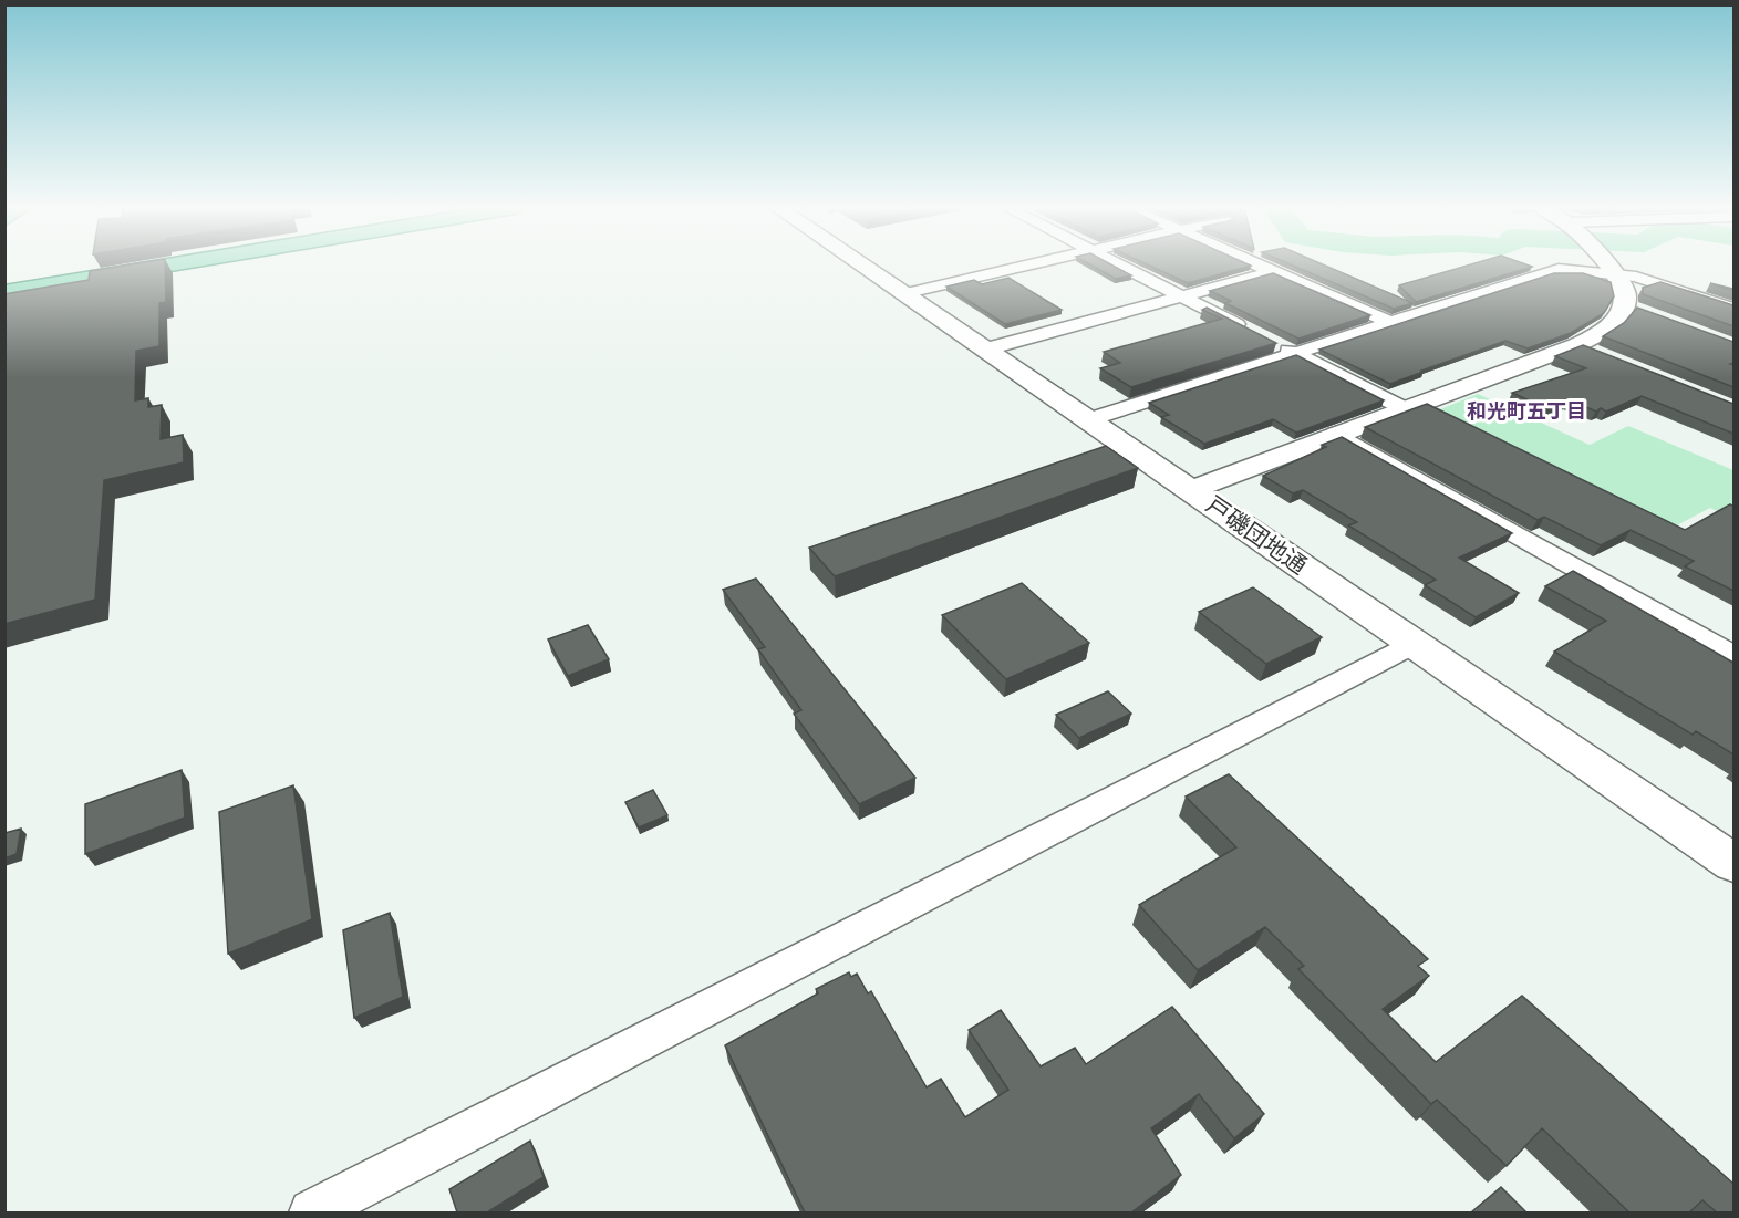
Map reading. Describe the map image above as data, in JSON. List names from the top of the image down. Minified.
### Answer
{"streets":{"street":["戸磯団地通"]},"districts":["和光町五丁目"]}
